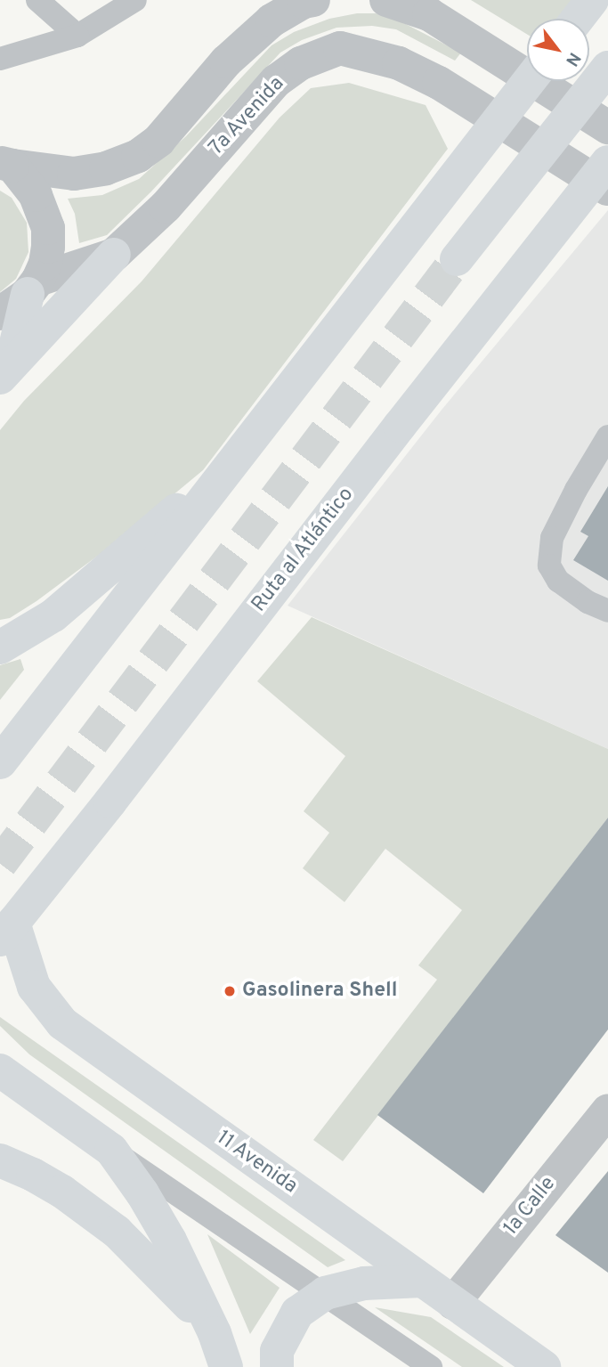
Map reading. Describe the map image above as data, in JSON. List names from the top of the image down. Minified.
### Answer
{"streets":{"main road":["Ruta al Atlántico","11 Avenida"],"street":["7a Avenida","1a Calle"]},"crossings":[["Ruta al Atlántico","11 Avenida"],["11 Avenida","1a Calle"]],"places":["Gasolinera Shell"],"north":"bottom right"}
